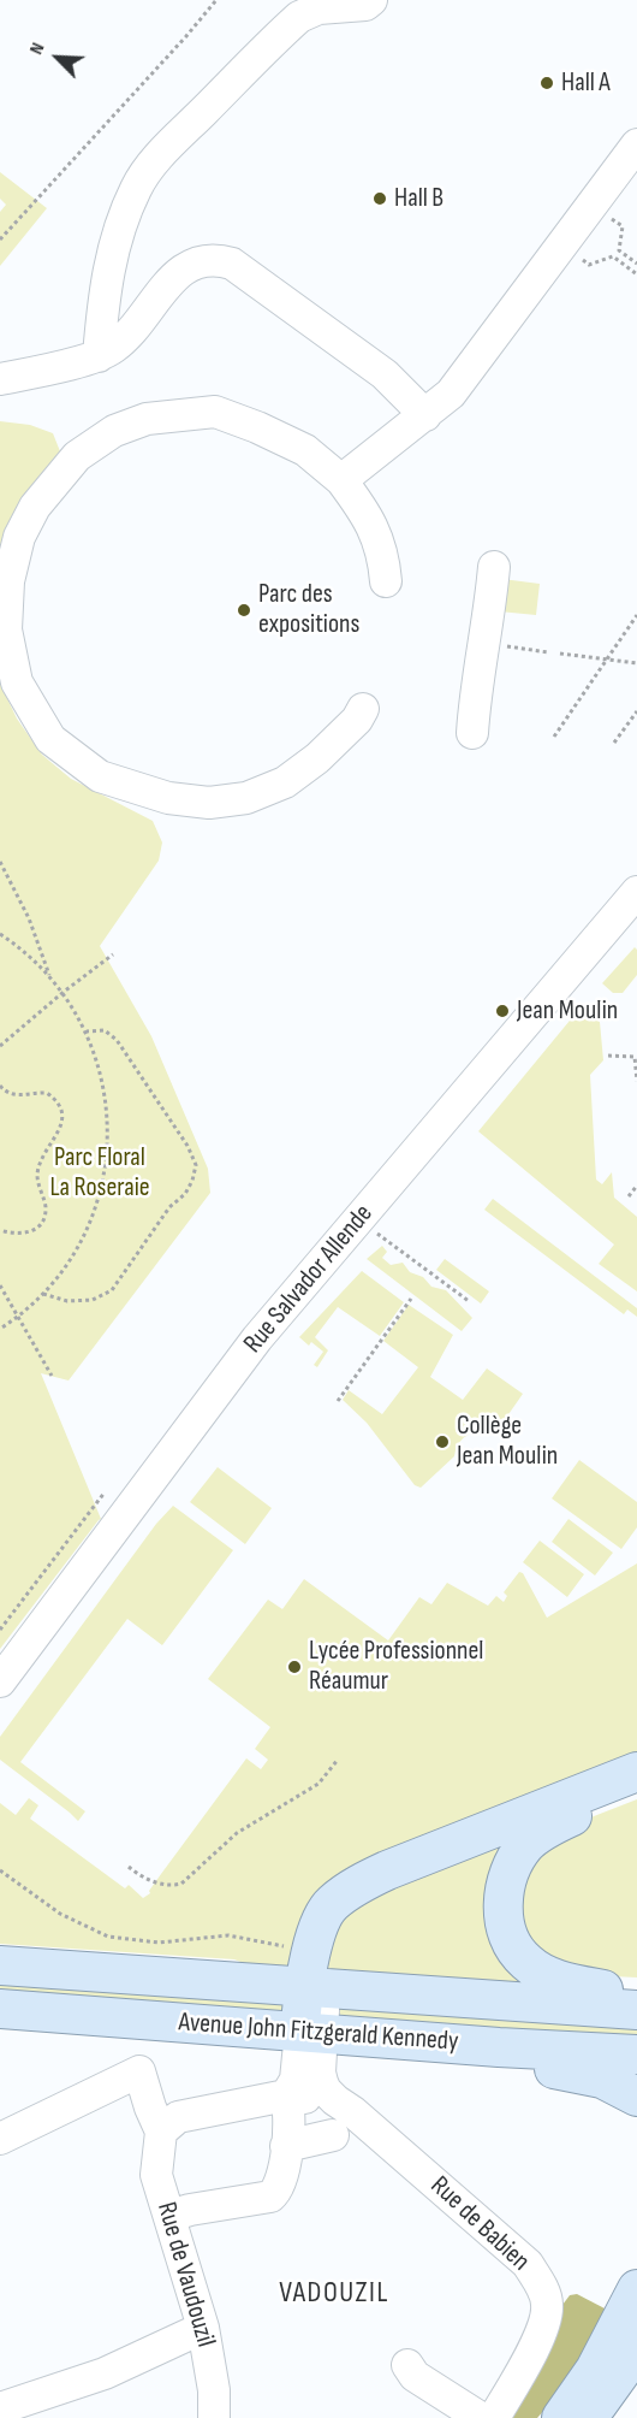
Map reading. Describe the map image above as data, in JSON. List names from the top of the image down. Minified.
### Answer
{"streets":{"main road":["Avenue John Fitzgerald Kennedy"],"street":["Rue Salvador Allende","Rue de Babien","Rue de Vaudouzil"]},"districts":["VADOUZIL"],"parks":["Parc Floral La Roseraie"],"places":["Hall A","Hall B","Parc des expositions","Jean Moulin","Collège Jean Moulin","Lycée Professionnel Réaumur"],"north":"top left"}
